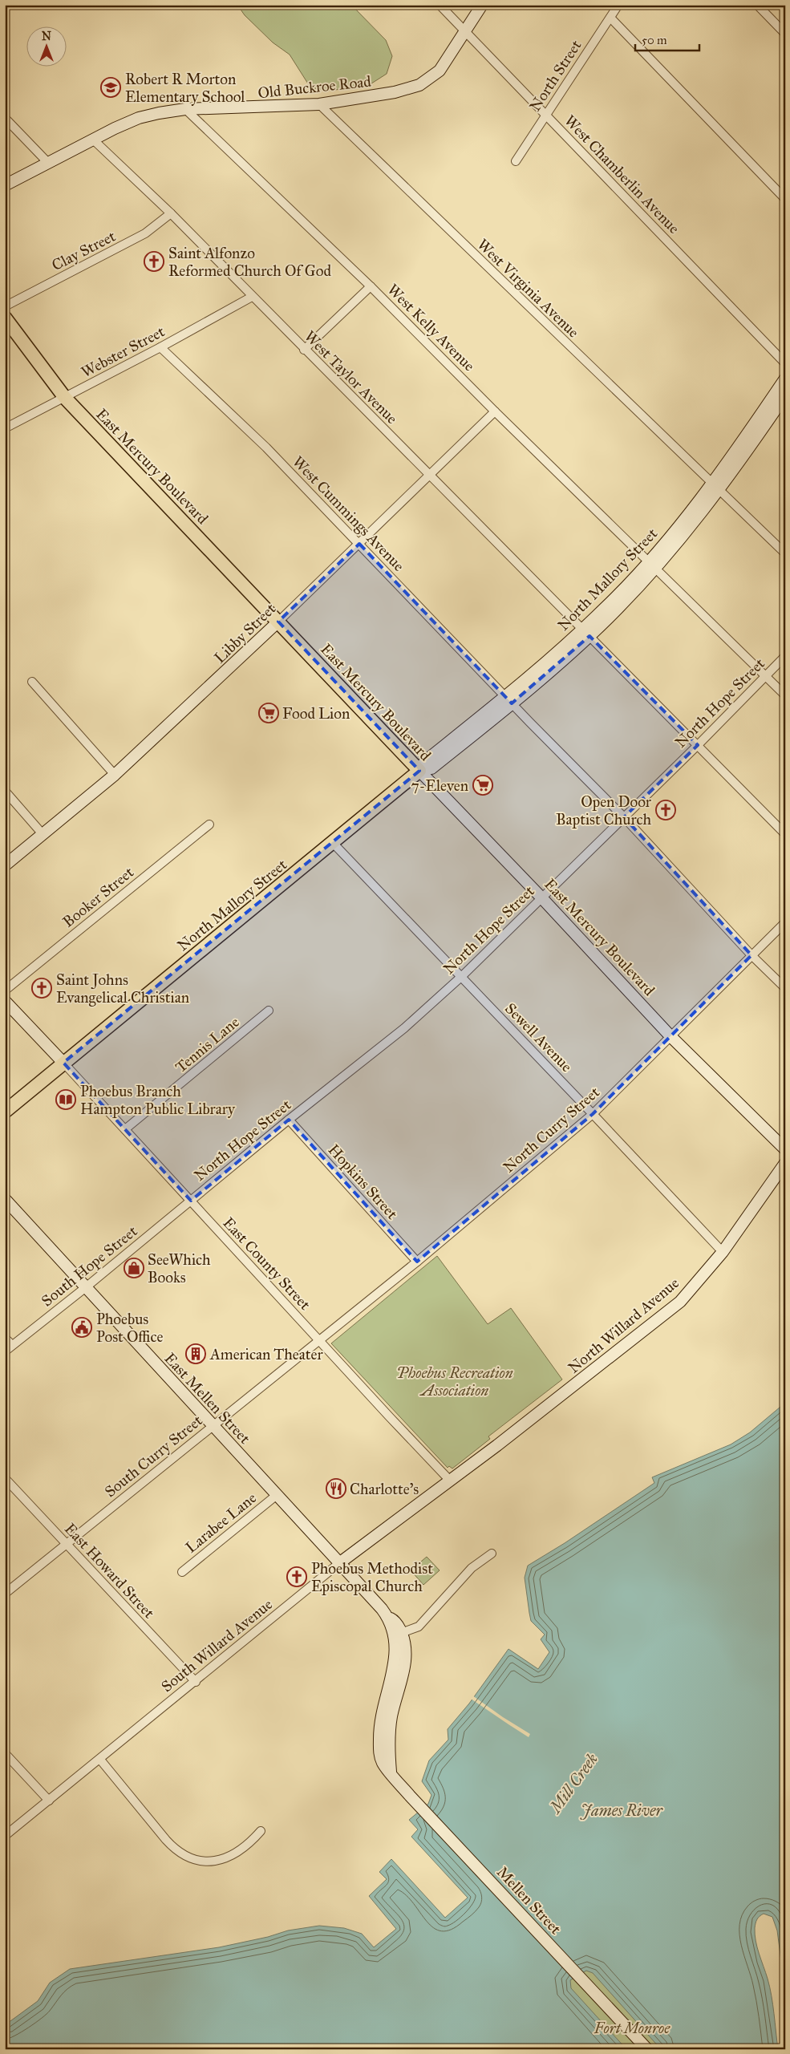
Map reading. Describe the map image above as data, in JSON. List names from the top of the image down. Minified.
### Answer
{"streets":{"main road":["Old Buckroe Road","East Mercury Boulevard","North Mallory Street","Libby Street","North Willard Avenue","East Mellen Street","South Willard Avenue","Mellen Street"],"street":["North Street","West Chamberlin Avenue","Clay Street","West Virginia Avenue","West Kelly Avenue","Webster Street","West Taylor Avenue","West Cummings Avenue","North Hope Street","Booker Street","Sewell Avenue","Tennis Lane","North Curry Street","Hopkins Street","East County Street","South Hope Street","South Curry Street","Larabee Lane","East Howard Street"]},"crossings":[["North Street","West Chamberlin Avenue"],["Old Buckroe Road","West Chamberlin Avenue"],["Old Buckroe Road","West Virginia Avenue"],["Old Buckroe Road","West Kelly Avenue"],["Old Buckroe Road","West Taylor Avenue"],["Clay Street","West Taylor Avenue"],["West Virginia Avenue","North Mallory Street"],["West Kelly Avenue","North Mallory Street"],["West Kelly Avenue","Libby Street"],["West Kelly Avenue","North Hope Street"],["Webster Street","West Taylor Avenue"],["Webster Street","East Mercury Boulevard"],["Webster Street","West Cummings Avenue"],["West Taylor Avenue","North Mallory Street"],["West Taylor Avenue","Libby Street"],["West Taylor Avenue","North Hope Street"],["East Mercury Boulevard","North Mallory Street"],["East Mercury Boulevard","Libby Street"],["East Mercury Boulevard","North Hope Street"],["East Mercury Boulevard","North Curry Street"],["West Cummings Avenue","North Mallory Street"],["West Cummings Avenue","Libby Street"],["West Cummings Avenue","North Hope Street"],["West Cummings Avenue","North Curry Street"],["North Mallory Street","Sewell Avenue"],["North Mallory Street","East County Street"],["North Hope Street","Sewell Avenue"],["North Hope Street","Hopkins Street"],["North Hope Street","East County Street"],["North Hope Street","South Hope Street"],["Sewell Avenue","North Curry Street"],["Sewell Avenue","North Willard Avenue"],["Tennis Lane","East County Street"],["North Curry Street","Hopkins Street"],["North Curry Street","East County Street"],["North Curry Street","South Curry Street"],["East County Street","South Hope Street"],["East County Street","North Willard Avenue"],["East County Street","South Curry Street"],["East County Street","South Willard Avenue"],["South Hope Street","East Mellen Street"],["North Willard Avenue","South Willard Avenue"],["East Mellen Street","South Curry Street"],["East Mellen Street","Larabee Lane"],["East Mellen Street","South Willard Avenue"],["East Mellen Street","Mellen Street"],["South Curry Street","East Howard Street"],["East Howard Street","South Willard Avenue"]],"water":["Mill Creek","James River"],"parks":["Phoebus Recreation Association","Fort Monroe"],"places":{"school or university":["Robert R Morton Elementary School"],"church":["Saint Alfonzo Reformed Church Of God","Open Door Baptist Church","Saint Johns Evangelical Christian","Phoebus Methodist Episcopal Church"],"supermarket":["Food Lion","7-Eleven"],"library":["Phoebus Branch Hampton Public Library"],"shop":["SeeWhich Books"],"public building":["Phoebus Post Office"],"building":["American Theater"],"restaurant":["Charlotte's"]},"scale_bar":"50 m","north":"top"}
